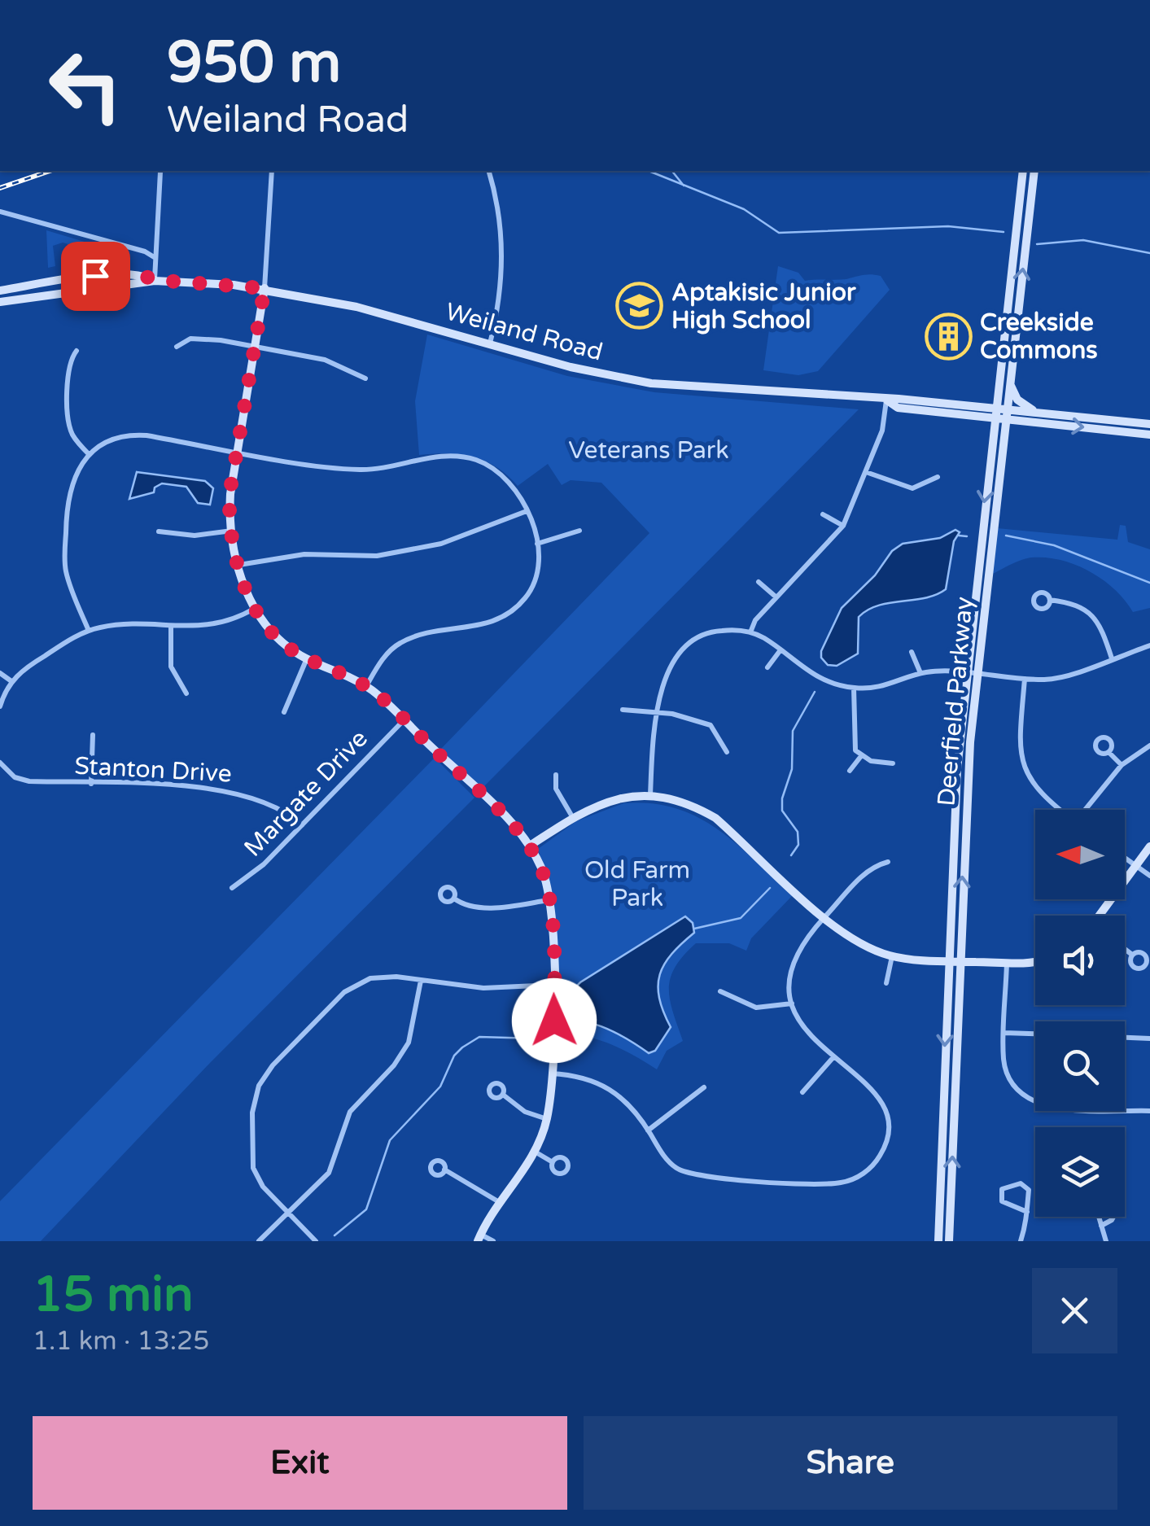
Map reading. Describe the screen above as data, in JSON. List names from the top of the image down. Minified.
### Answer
{"streets":{"main road":["Weiland Road","Deerfield Parkway"],"street":["Stanton Drive","Margate Drive"]},"crossings":[["Weiland Road","Deerfield Parkway"],["Stanton Drive","Margate Drive"]],"parks":["Veterans Park","Old Farm Park"],"places":{"school or university":["Aptakisic Junior High School"],"building":["Creekside Commons"]},"north":"left","page":{"turn":["950 m","Weiland Road"],"heading":["15 min","1.1 km · 13:25"],"buttons":["Exit","Share"]}}
